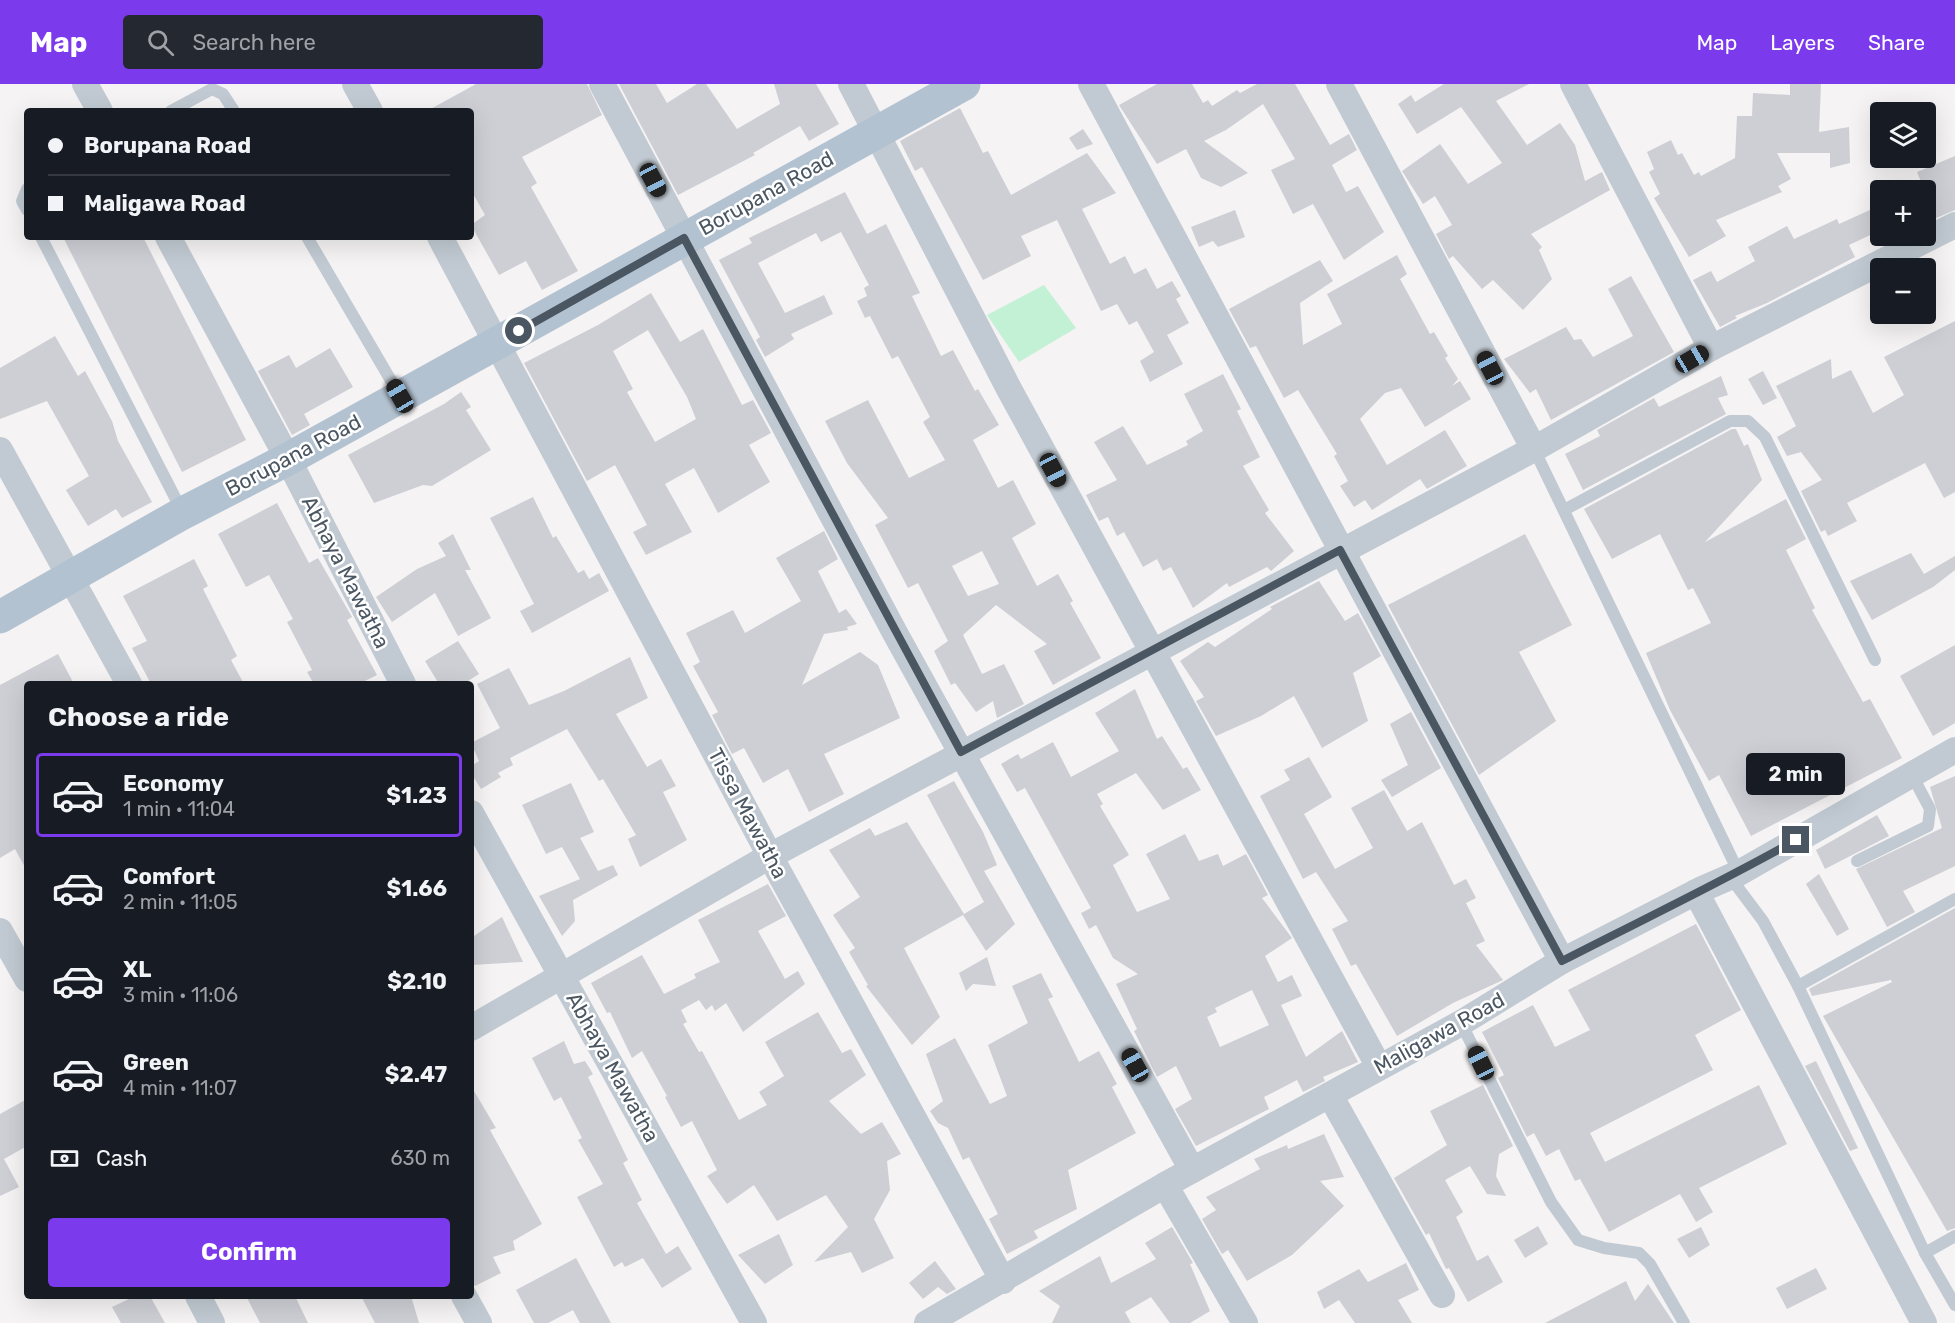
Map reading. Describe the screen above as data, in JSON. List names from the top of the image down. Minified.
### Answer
{"streets":{"main road":["Borupana Road"],"street":["Abhaya Mawatha","Tissa Mawatha","Maligawa Road"]},"crossings":[["Borupana Road","Abhaya Mawatha"],["Borupana Road","Tissa Mawatha"],["Tissa Mawatha","Maligawa Road"]],"page":{"header":"Map","search":"Search here","nav":["Map","Layers","Share"],"map_buttons":["+","−"],"banner":["Borupana Road","Maligawa Road"],"heading":"Choose a ride","bubble":"2 min","list":[{"name":"Economy","note":"1 min · 11:04","value":"$1.23"},{"name":"Comfort","note":"2 min · 11:05","value":"$1.66"},{"name":"XL","note":"3 min · 11:06","value":"$2.10"},{"name":"Green","note":"4 min · 11:07","value":"$2.47"}],"pay":["Cash","630 m"],"buttons":"Confirm"}}
